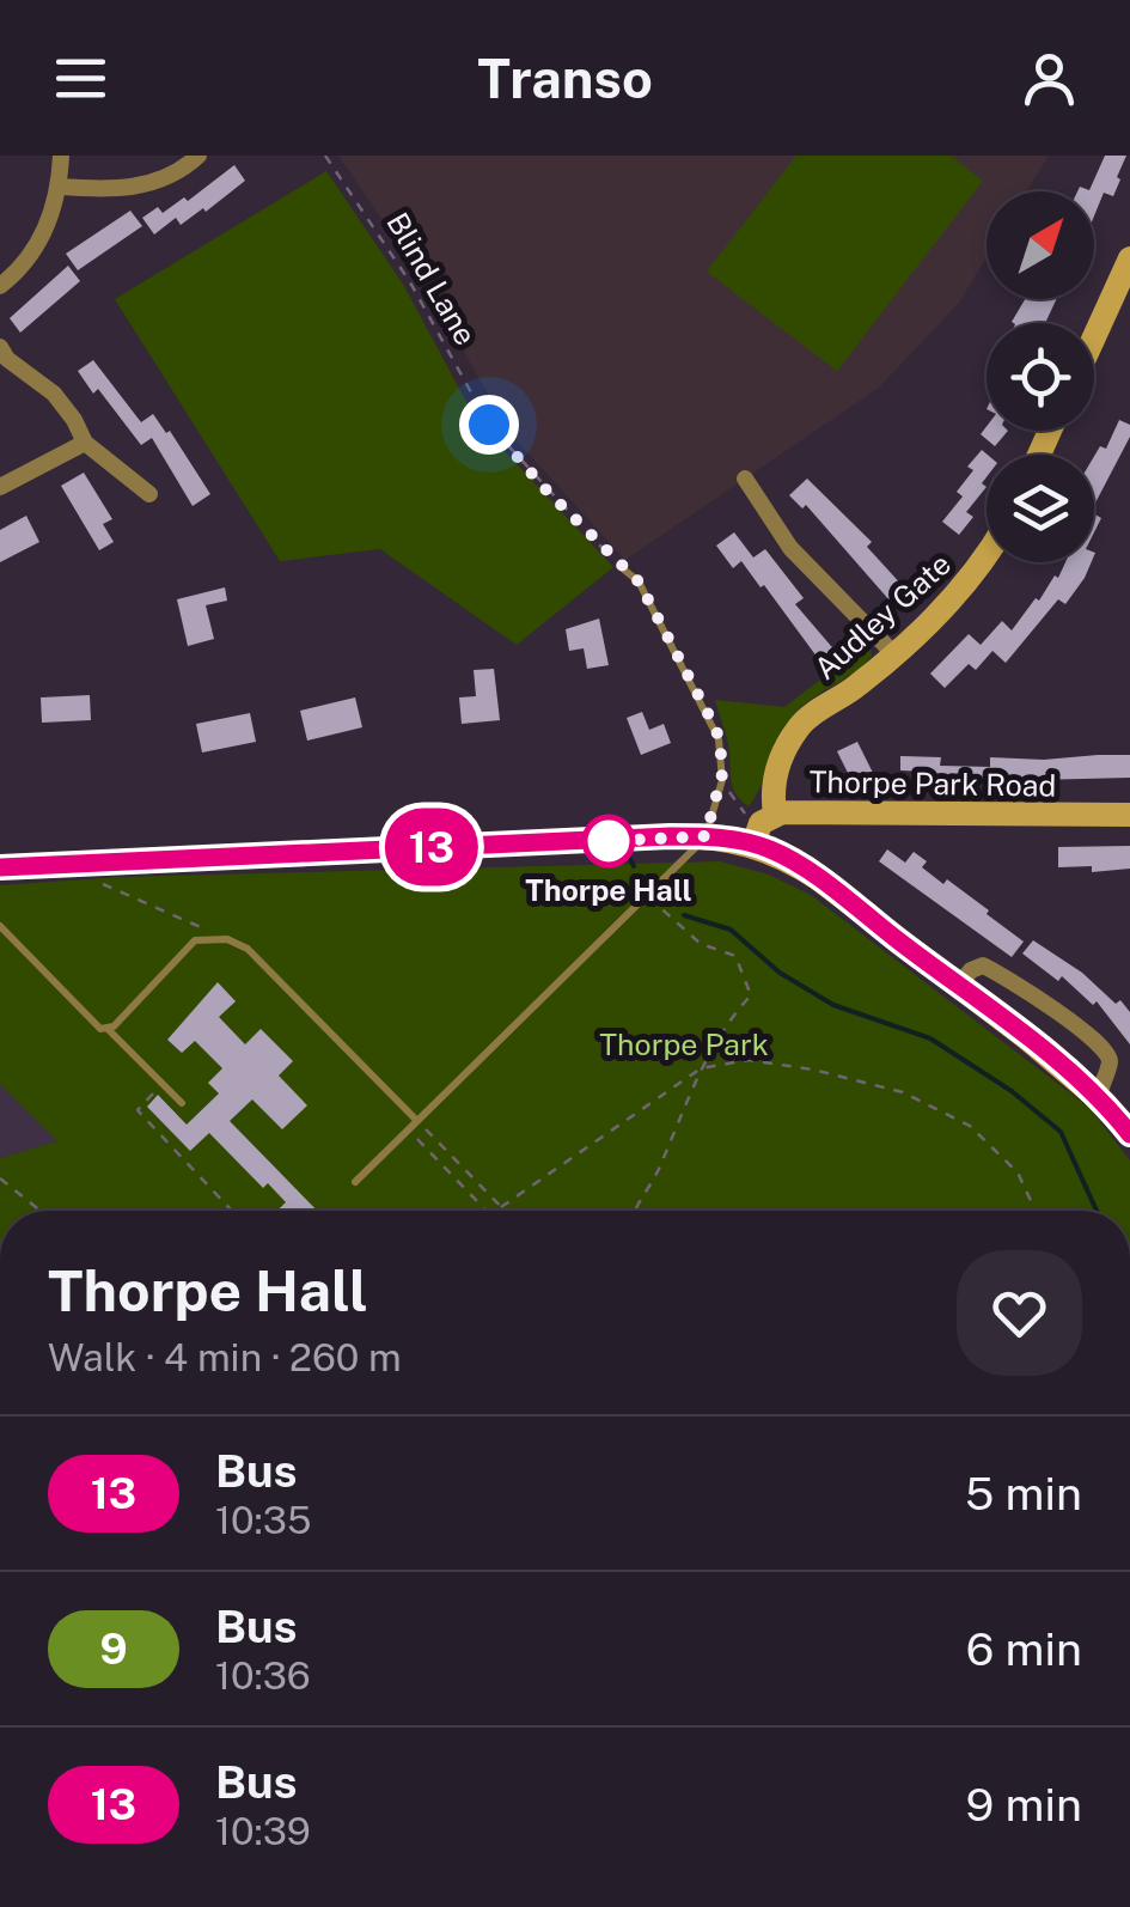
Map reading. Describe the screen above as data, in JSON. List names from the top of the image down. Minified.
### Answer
{"streets":{"street":["Audley Gate","Thorpe Park Road"],"path":["Blind Lane"]},"crossings":[["Audley Gate","Thorpe Park Road"]],"parks":["Thorpe Park"],"places":["Thorpe Hall"],"lines":["bus line 13"],"north":"top right","page":{"header":"Transo","on_map":"13","heading":["Thorpe Hall","Walk · 4 min · 260 m"],"list":[{"mark":"13","name":"Bus","note":"10:35","value":"5 min"},{"mark":"9","name":"Bus","note":"10:36","value":"6 min"},{"mark":"13","name":"Bus","note":"10:39","value":"9 min"}]}}
